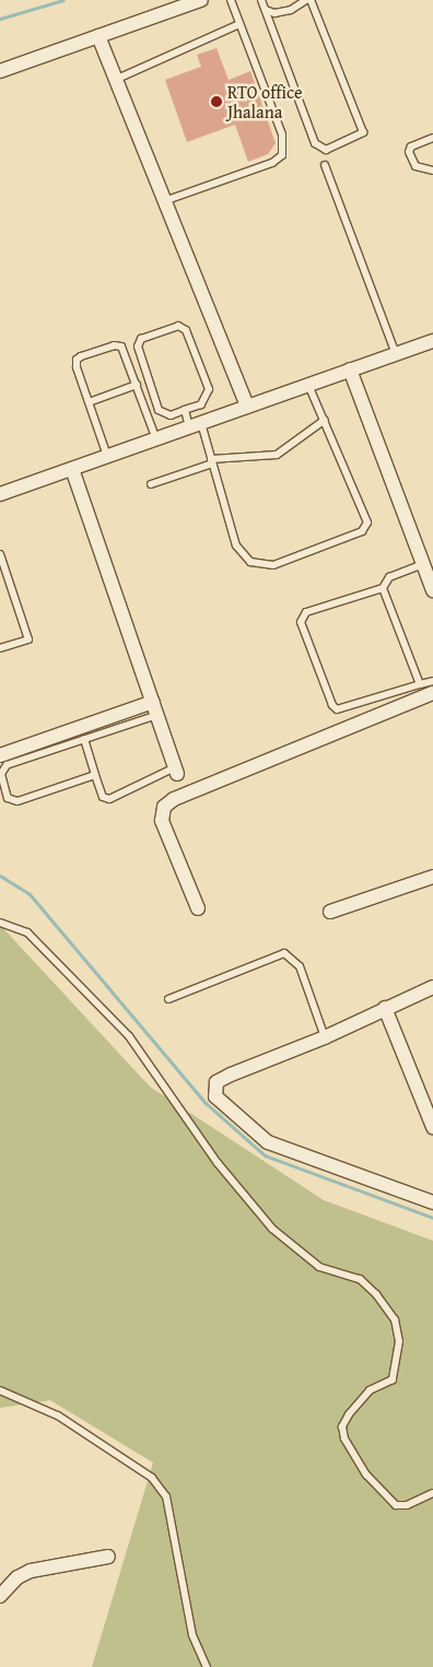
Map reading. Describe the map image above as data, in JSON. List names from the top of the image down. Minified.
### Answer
{"places":["RTO office Jhalana"]}
